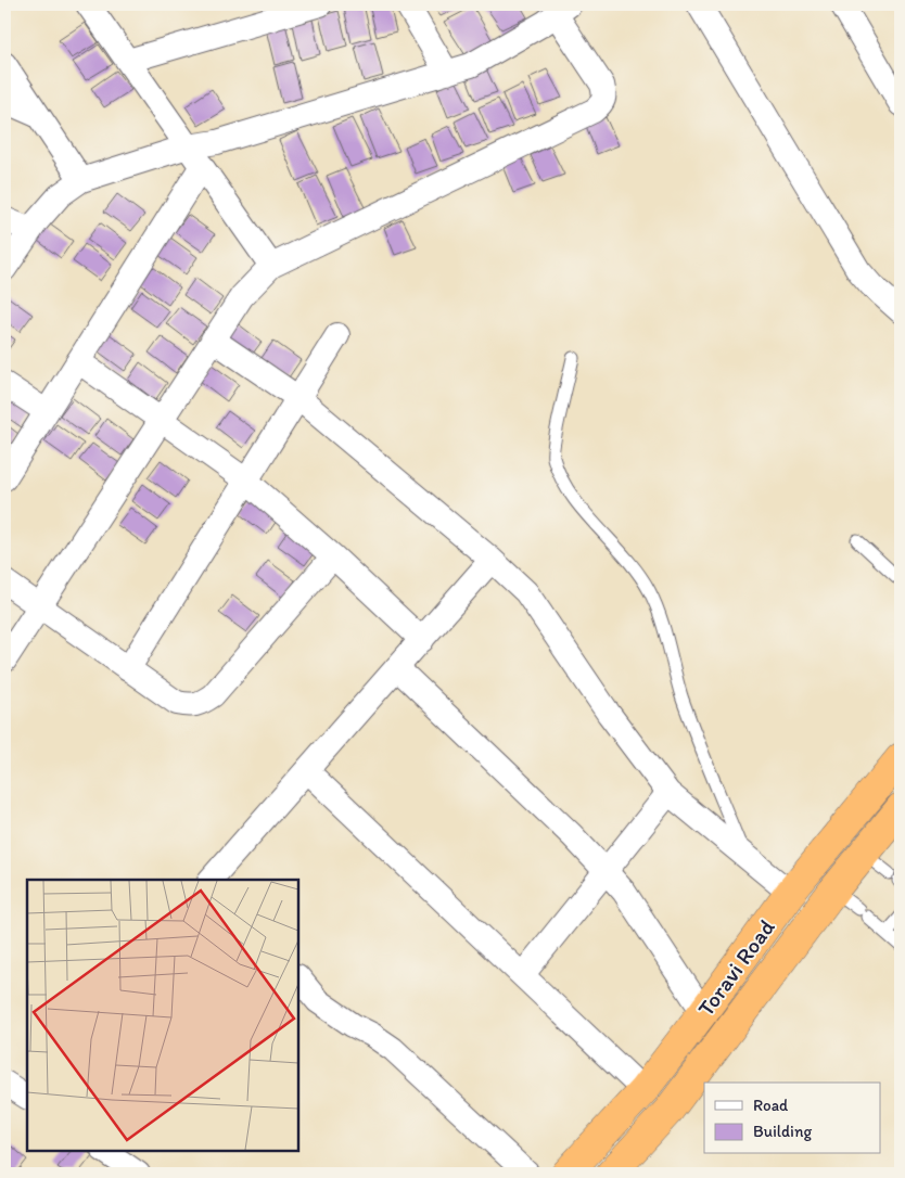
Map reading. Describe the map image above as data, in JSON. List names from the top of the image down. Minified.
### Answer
{"streets":{"highway":["Toravi Road"]},"legend":["Road","Building"]}
